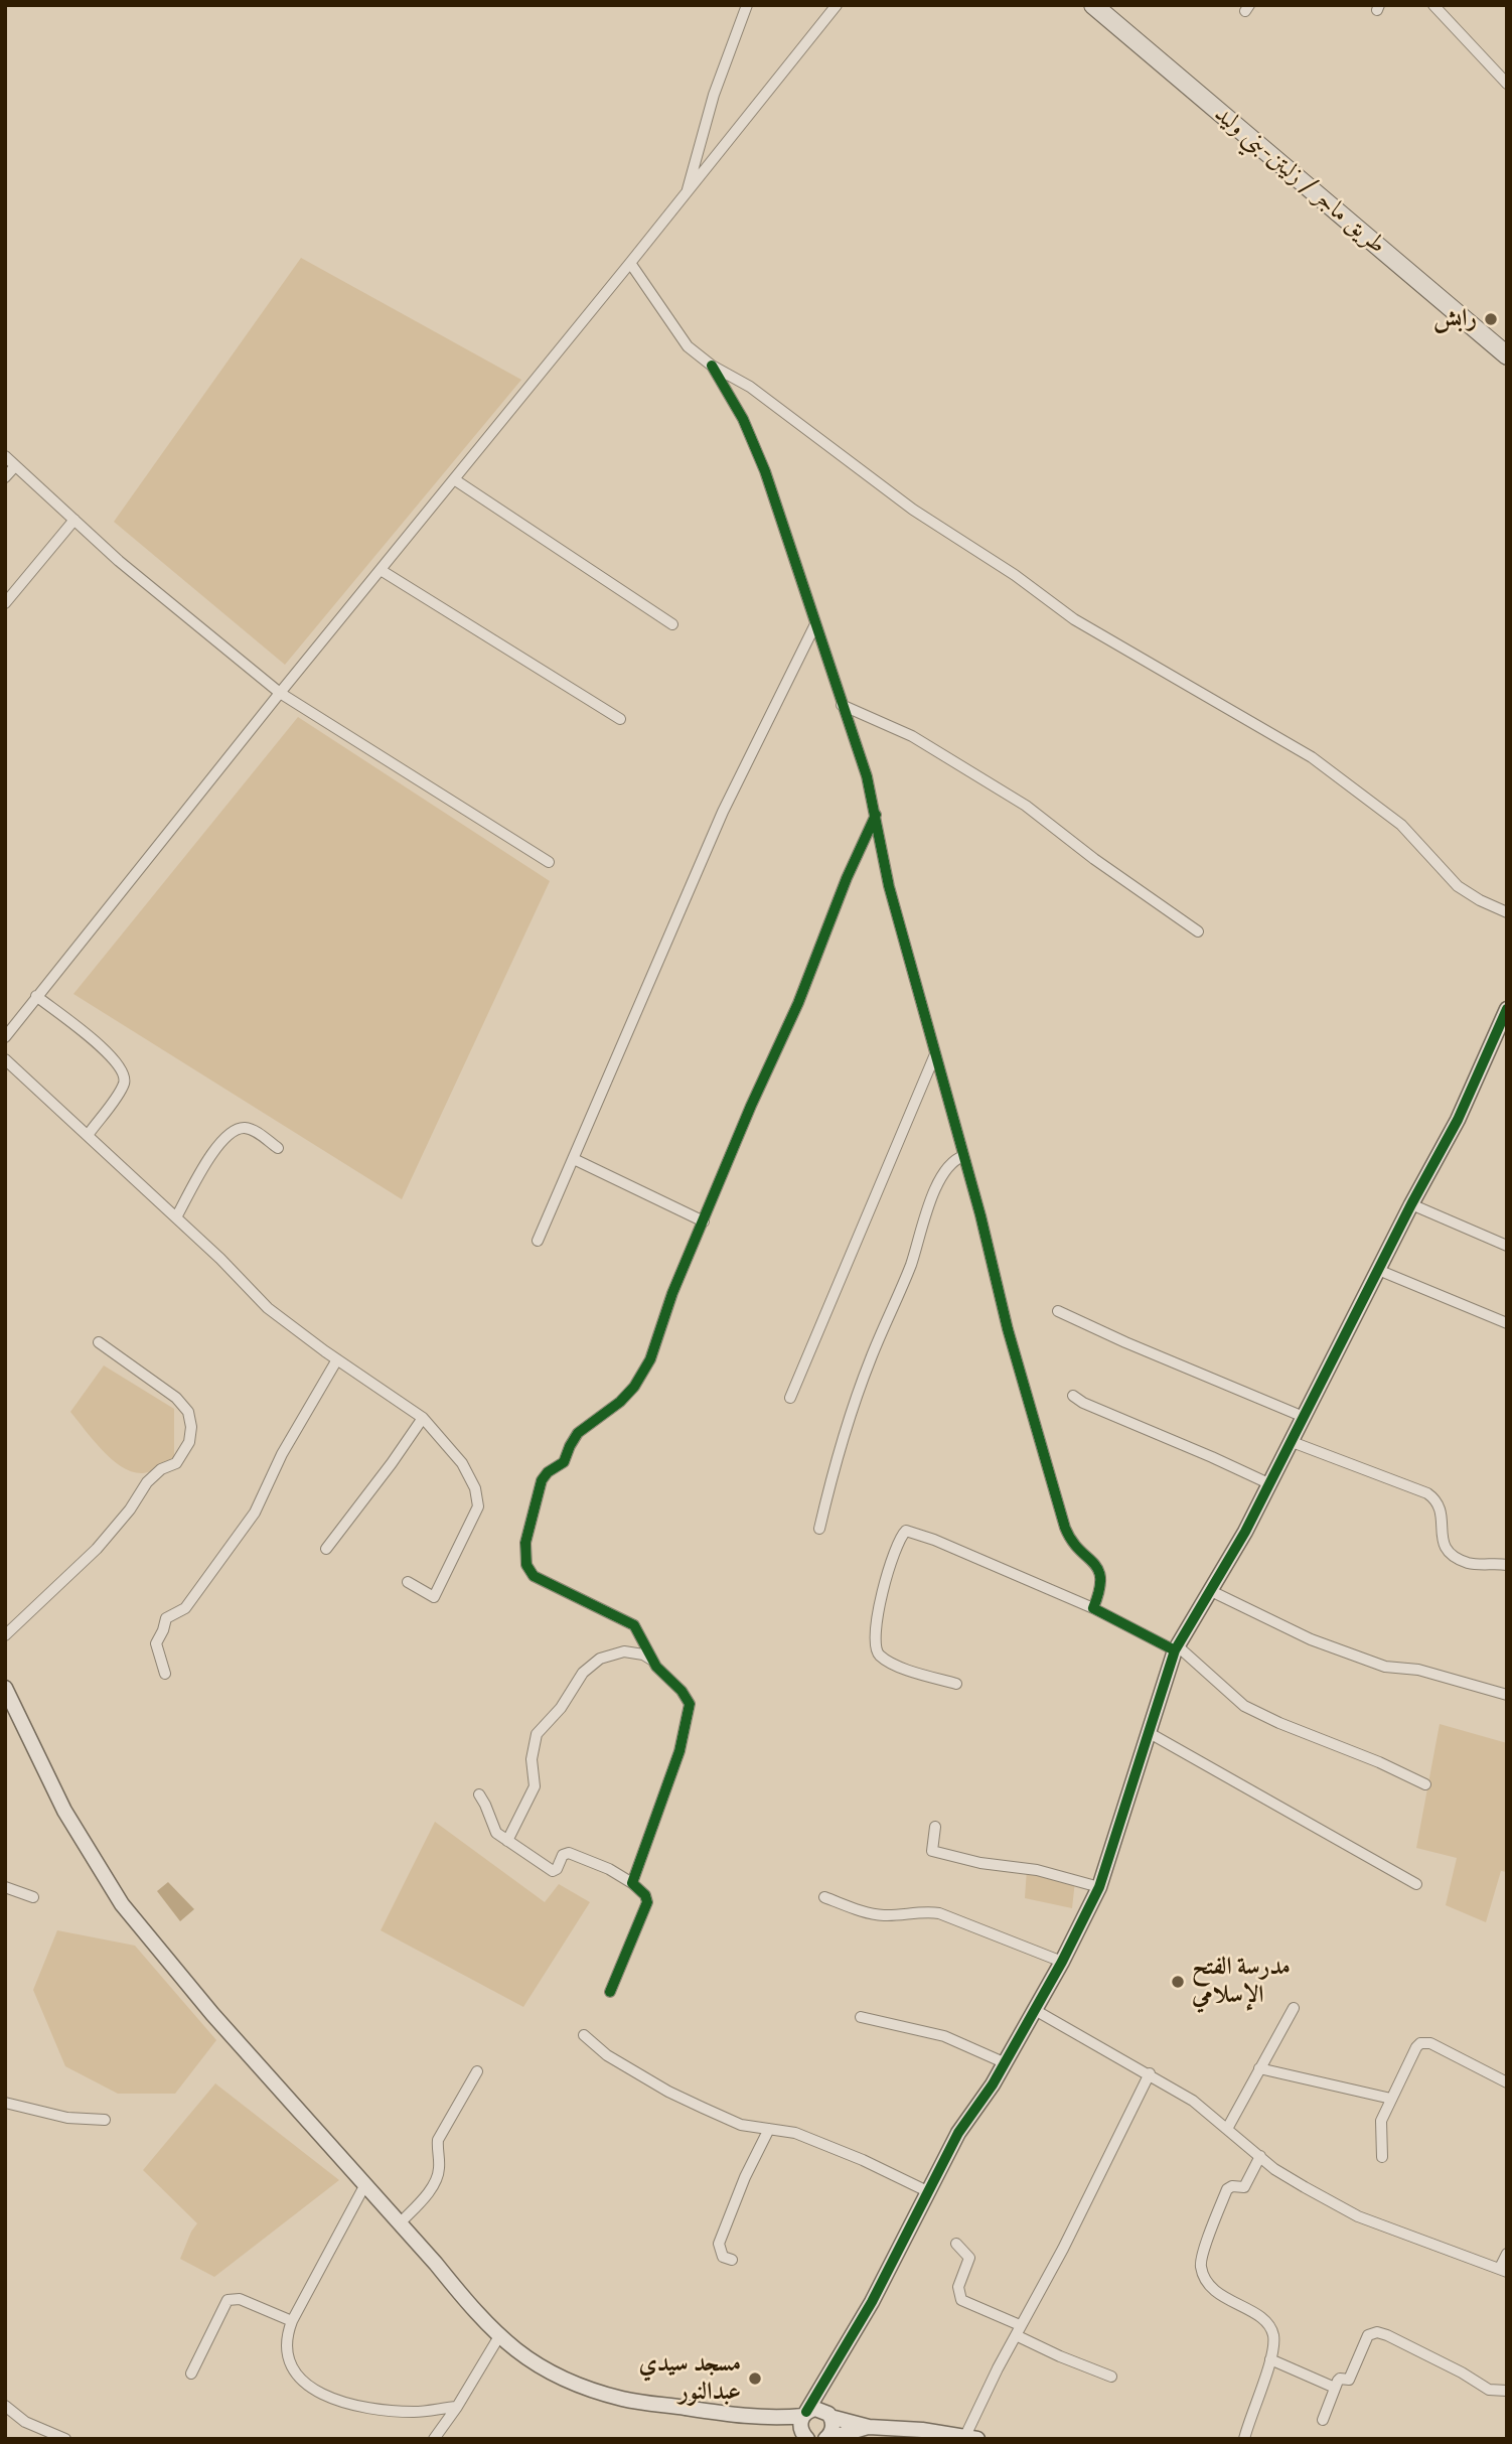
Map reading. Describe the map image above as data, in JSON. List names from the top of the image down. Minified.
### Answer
{"streets":{"highway":["طريق ماجر / زليتن-بني وليد"]},"places":["رابش","مدرسة الفتح الإسلامي","مسجد سيدي عبدالنور"]}
